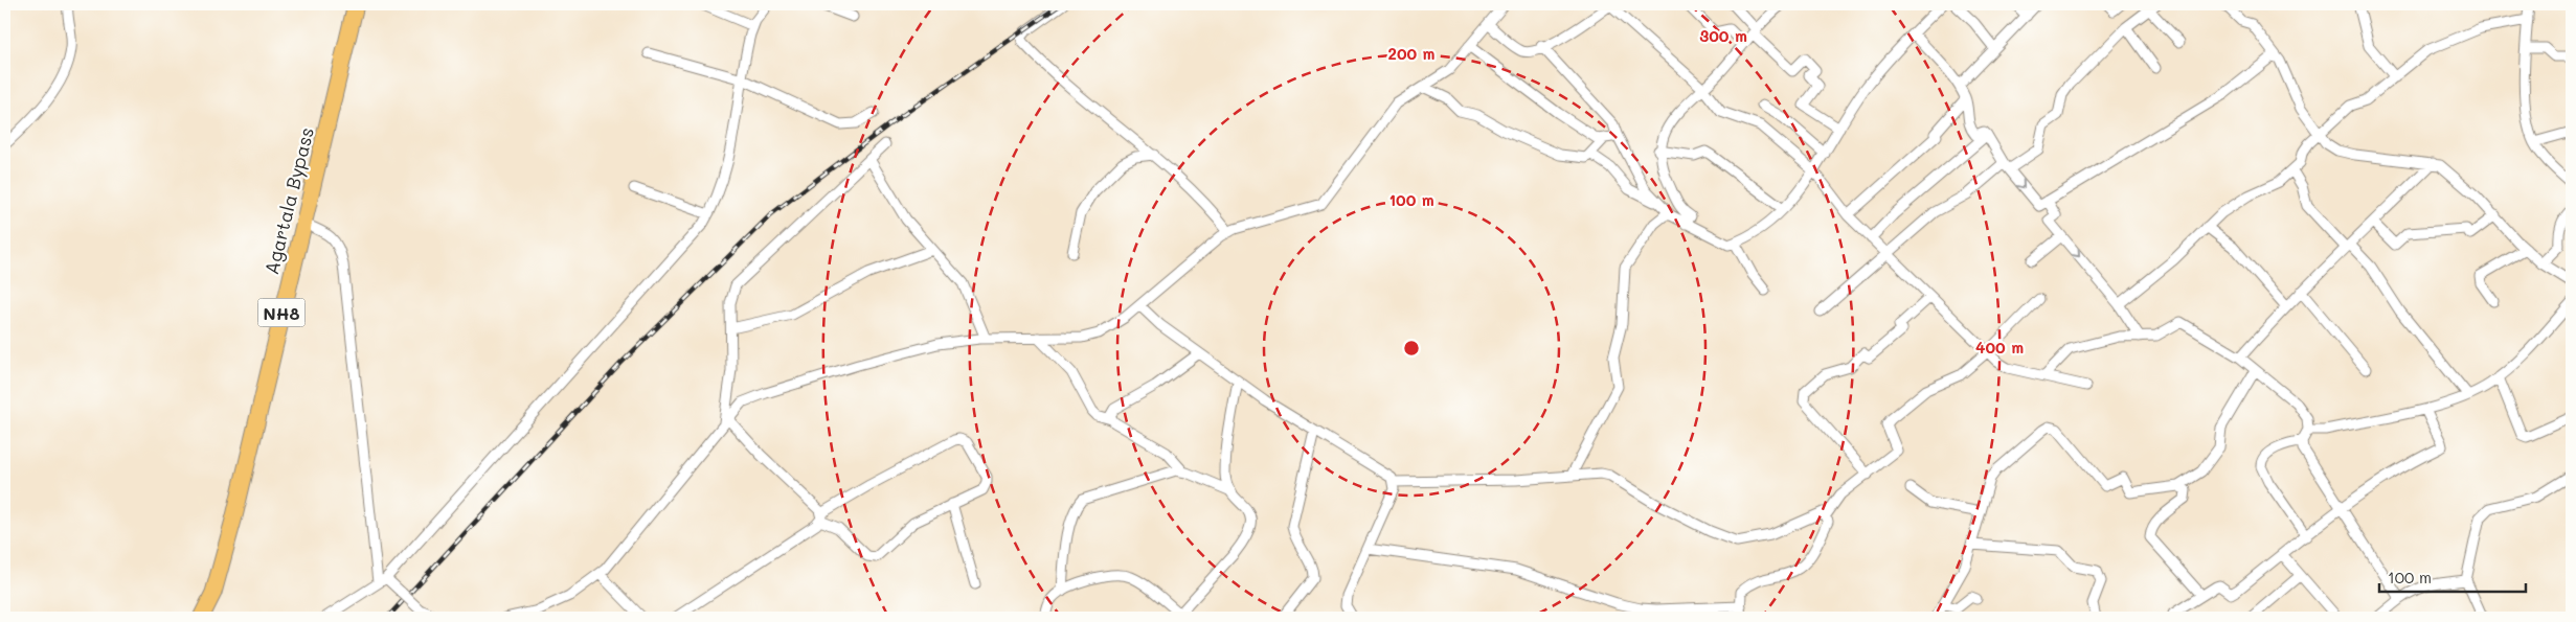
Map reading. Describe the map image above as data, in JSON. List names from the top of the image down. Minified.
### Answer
{"streets":{"highway":["Agartala Bypass","NH8"]},"scale_bar":"100 m","rings":["300 m","200 m","100 m","400 m"]}
